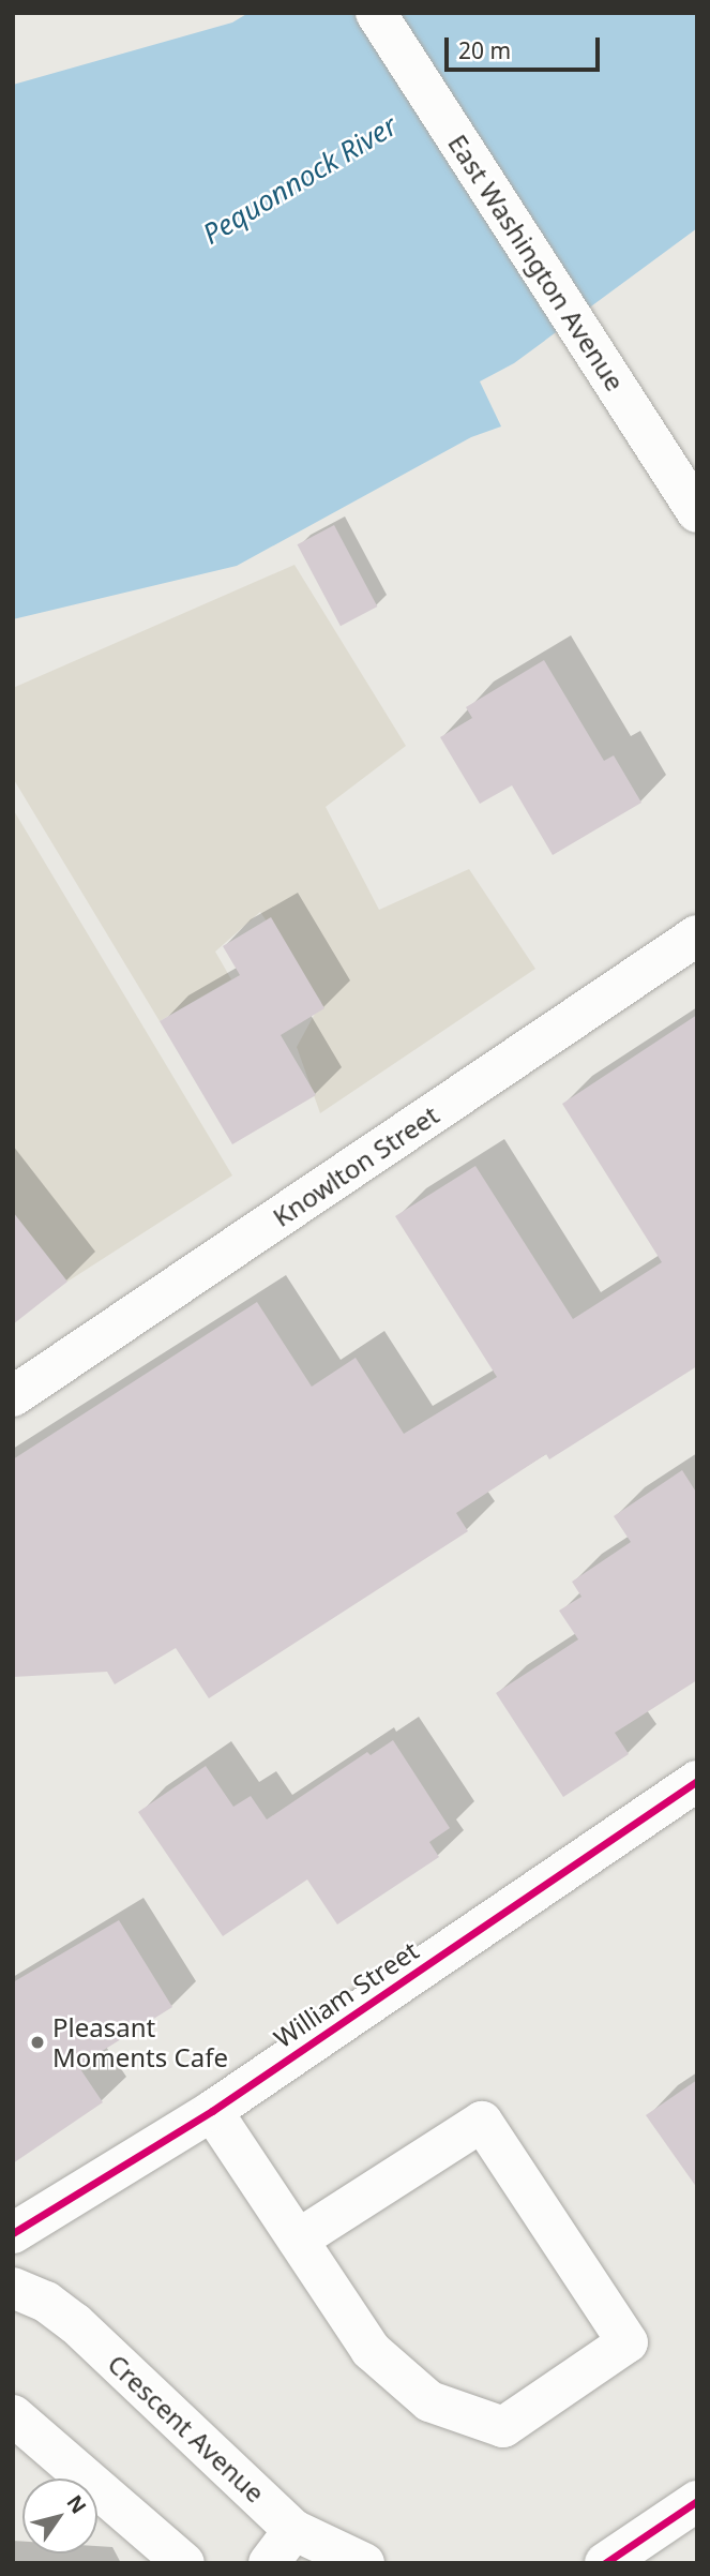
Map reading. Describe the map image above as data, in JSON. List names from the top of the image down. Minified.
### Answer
{"streets":{"main road":["East Washington Avenue","Knowlton Street","William Street","Crescent Avenue"]},"water":["Pequonnock River"],"places":["Pleasant Moments Cafe"],"scale_bar":"20 m","north":"top right"}
